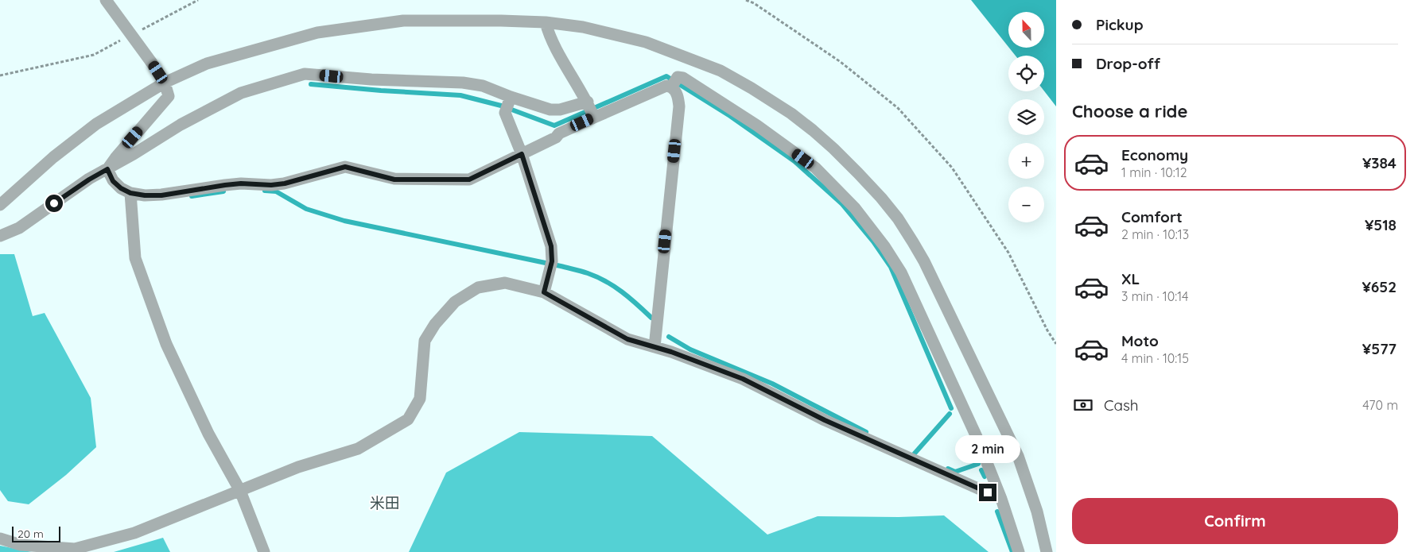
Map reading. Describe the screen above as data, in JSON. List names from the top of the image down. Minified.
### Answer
{"districts":["米田"],"scale_bar":"20 m","north":"top","page":{"banner":["Pickup","Drop-off"],"map_buttons":["+","−"],"heading":"Choose a ride","list":[{"name":"Economy","note":"1 min · 10:12","value":"¥384"},{"name":"Comfort","note":"2 min · 10:13","value":"¥518"},{"name":"XL","note":"3 min · 10:14","value":"¥652"},{"name":"Moto","note":"4 min · 10:15","value":"¥577"}],"pay":["Cash","470 m"],"bubble":"2 min","buttons":"Confirm","scale":"20 m"}}
